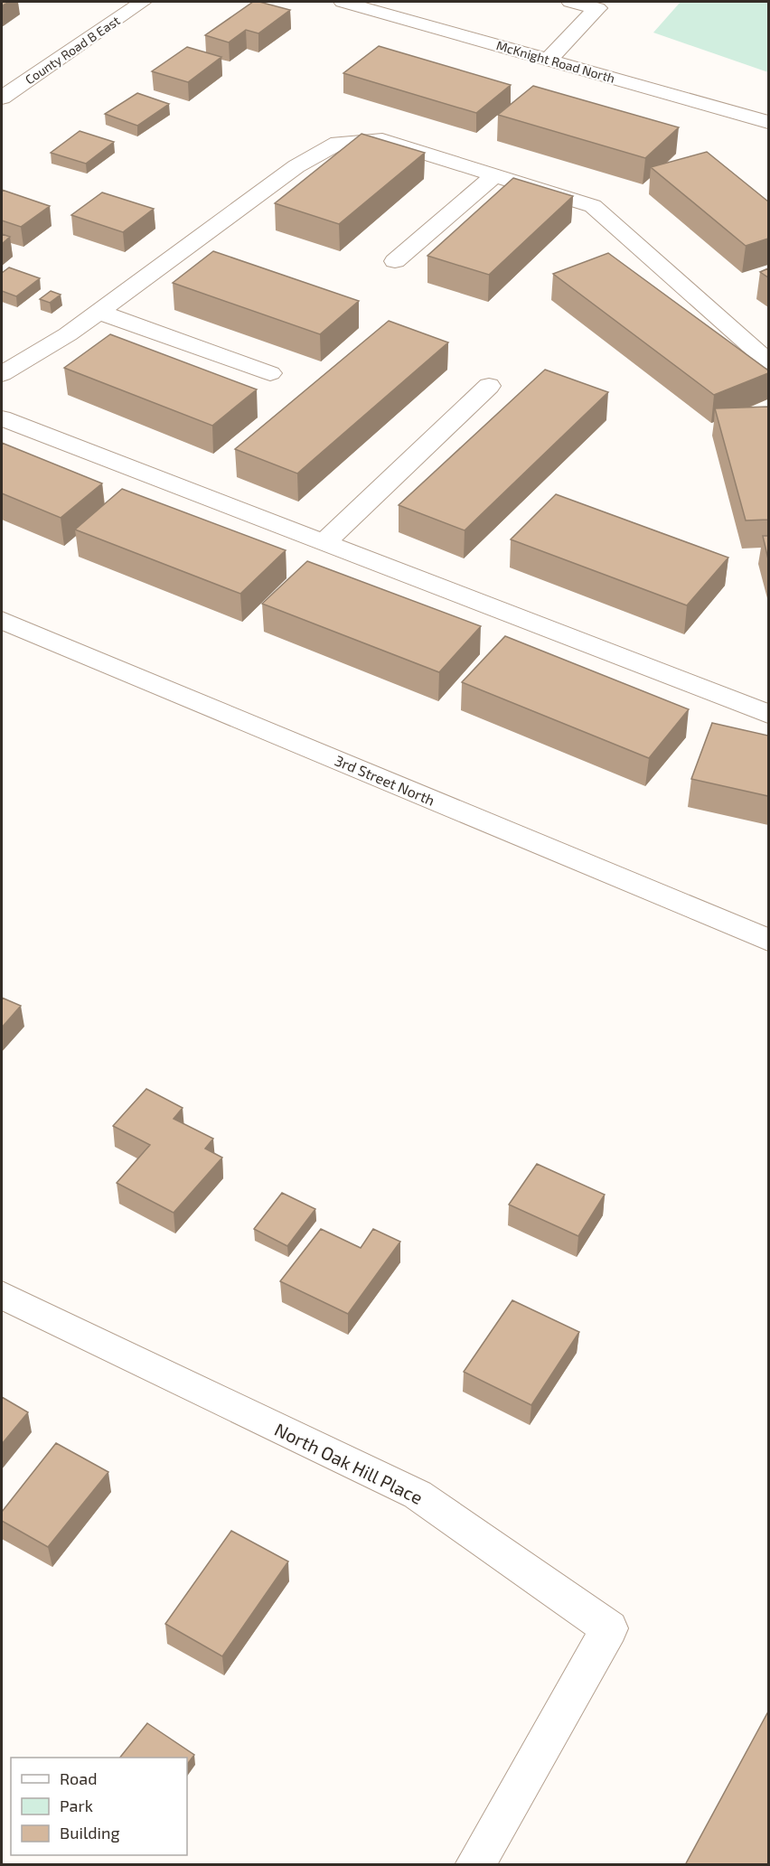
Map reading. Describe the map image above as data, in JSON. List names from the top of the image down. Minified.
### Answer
{"streets":{"street":["County Road B East","McKnight Road North","3rd Street North","North Oak Hill Place"]},"legend":["Road","Park","Building"]}
